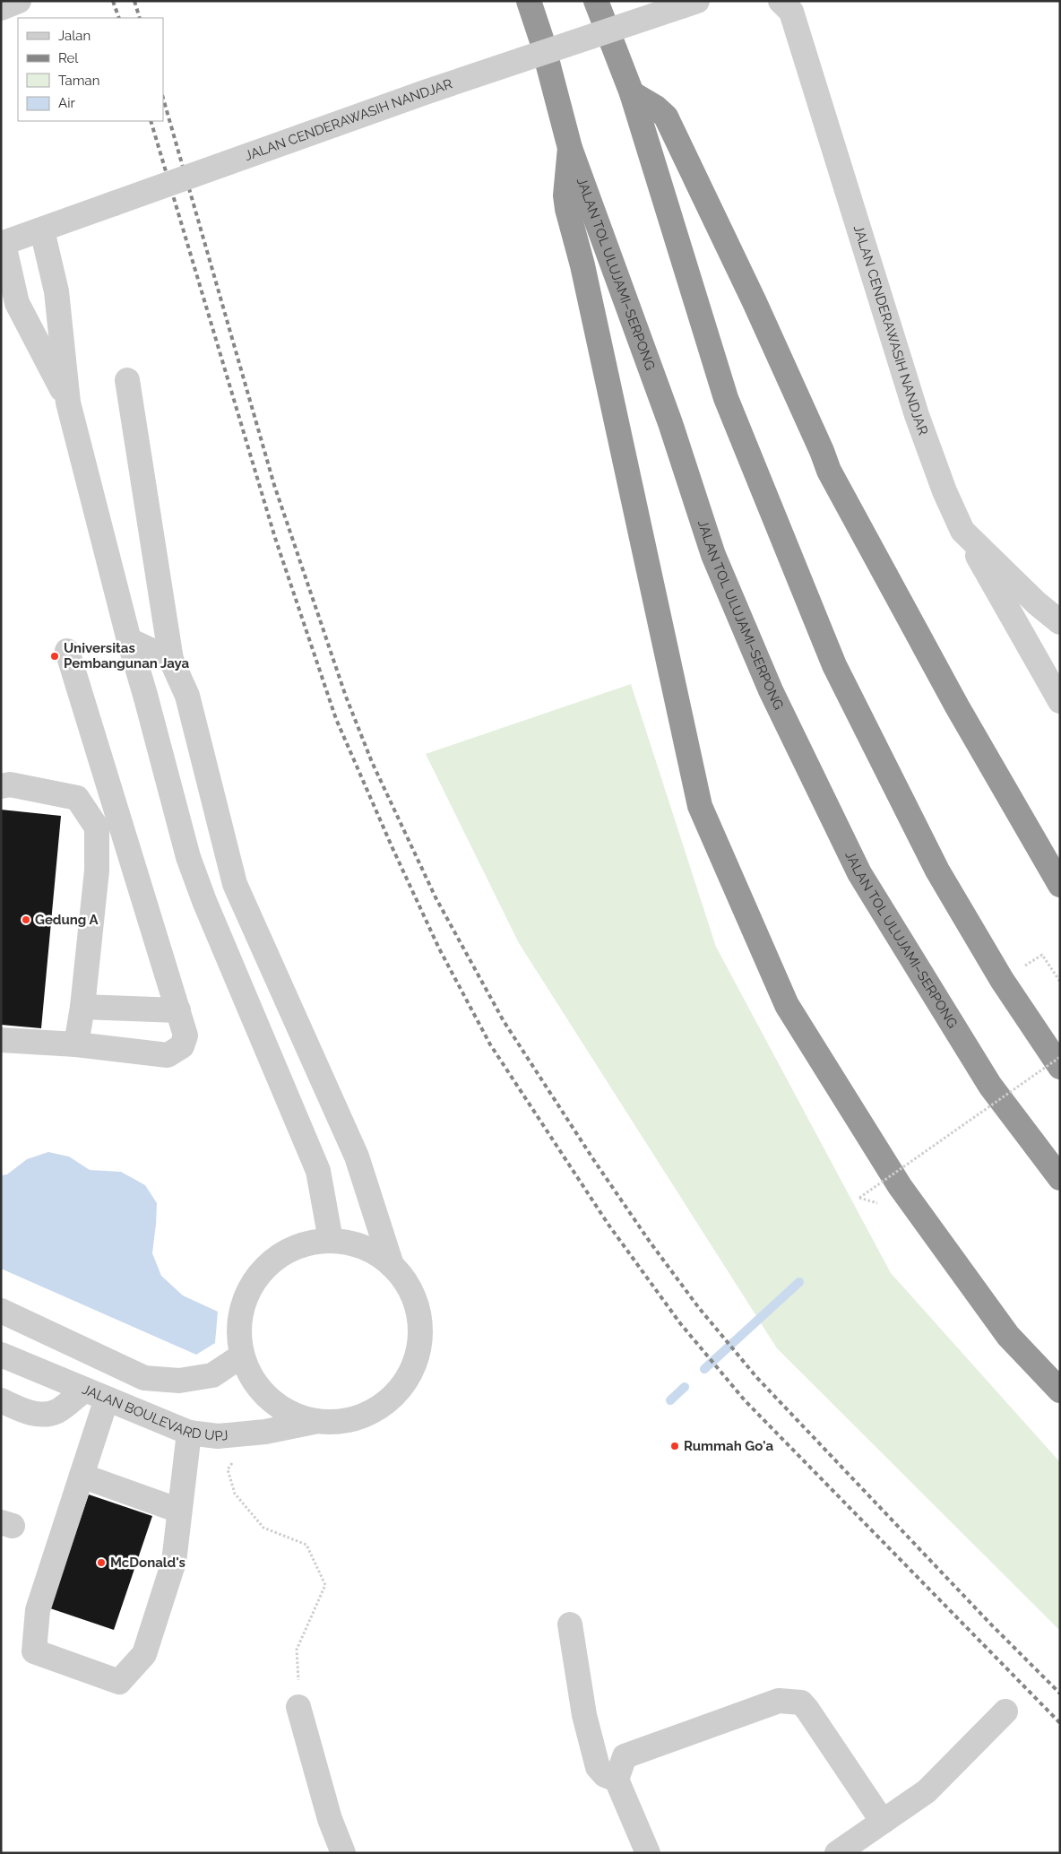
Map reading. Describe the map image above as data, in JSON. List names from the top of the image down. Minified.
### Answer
{"streets":{"highway":["JALAN TOL ULUJAMI–SERPONG"],"street":["JALAN CENDERAWASIH NANDJAR","JALAN BOULEVARD UPJ"]},"places":["Universitas Pembangunan Jaya","Gedung A","Rummah Go'a","McDonald's"],"legend":["Jalan","Rel","Taman","Air"]}
